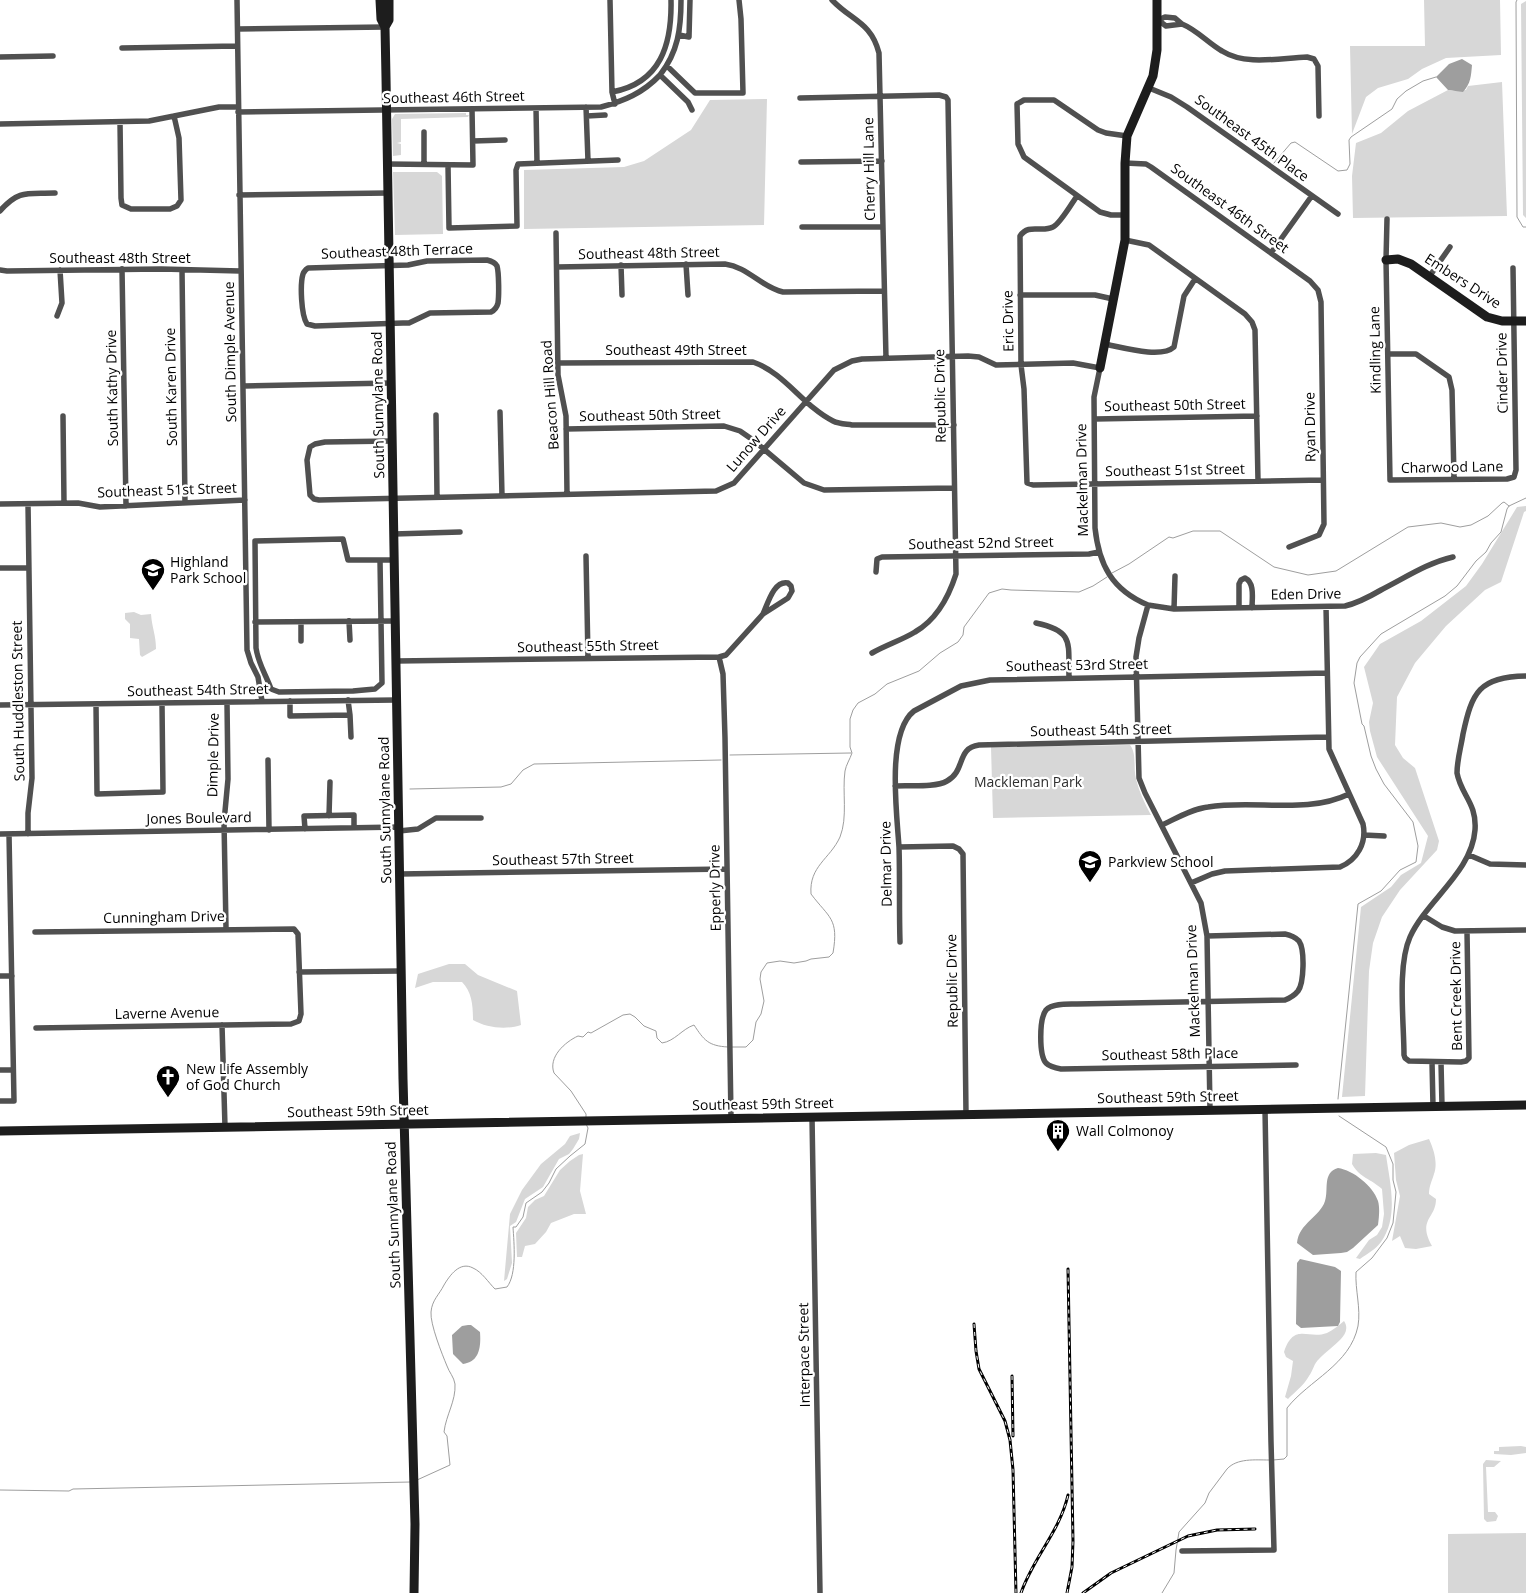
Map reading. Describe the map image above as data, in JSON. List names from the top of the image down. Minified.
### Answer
{"streets":{"main road":["Embers Drive","South Sunnylane Road","Mackelman Drive","Southeast 59th Street"],"street":["Southeast 46th Street","Southeast 45th Place","Cherry Hill Lane","Southeast 48th Terrace","Southeast 48th Street","Eric Drive","Southeast 49th Street","Kindling Lane","South Dimple Avenue","Cinder Drive","South Karen Drive","South Kathy Drive","Beacon Hill Road","Republic Drive","Southeast 50th Street","Ryan Drive","Lunow Drive","Charwood Lane","Southeast 51st Street","Southeast 52nd Street","Eden Drive","Southeast 55th Street","Southeast 53rd Street","Southeast 54th Street","South Huddleston Street","Dimple Drive","Jones Boulevard","Southeast 57th Street","Delmar Drive","Epperly Drive","Cunningham Drive","Bent Creek Drive","Laverne Avenue","Southeast 58th Place","Interpace Street"]},"crossings":[["Southeast 46th Street","South Dimple Avenue"],["Southeast 46th Street","South Sunnylane Road"],["Southeast 46th Street","Ryan Drive"],["Southeast 46th Street","Mackelman Drive"],["Southeast 45th Place","Mackelman Drive"],["Cherry Hill Lane","Southeast 48th Street"],["Cherry Hill Lane","Republic Drive"],["Cherry Hill Lane","Lunow Drive"],["Southeast 48th Terrace","South Sunnylane Road"],["Southeast 48th Street","South Dimple Avenue"],["Southeast 48th Street","South Karen Drive"],["Southeast 48th Street","South Kathy Drive"],["Southeast 48th Street","Beacon Hill Road"],["Embers Drive","Kindling Lane"],["Embers Drive","Cinder Drive"],["Eric Drive","Lunow Drive"],["Eric Drive","Southeast 51st Street"],["Southeast 49th Street","Beacon Hill Road"],["Southeast 49th Street","Republic Drive"],["Southeast 49th Street","Lunow Drive"],["Kindling Lane","Charwood Lane"],["South Dimple Avenue","Southeast 51st Street"],["South Dimple Avenue","Southeast 54th Street"],["Cinder Drive","Charwood Lane"],["South Karen Drive","Southeast 51st Street"],["South Kathy Drive","Southeast 51st Street"],["Beacon Hill Road","Southeast 50th Street"],["Beacon Hill Road","Lunow Drive"],["Republic Drive","Southeast 50th Street"],["Republic Drive","Lunow Drive"],["Republic Drive","Southeast 52nd Street"],["Republic Drive","Delmar Drive"],["Republic Drive","Southeast 59th Street"],["South Sunnylane Road","Lunow Drive"],["South Sunnylane Road","Southeast 55th Street"],["South Sunnylane Road","Southeast 54th Street"],["South Sunnylane Road","Jones Boulevard"],["South Sunnylane Road","Southeast 57th Street"],["South Sunnylane Road","Southeast 59th Street"],["Southeast 50th Street","Lunow Drive"],["Southeast 50th Street","Mackelman Drive"],["Ryan Drive","Southeast 51st Street"],["Lunow Drive","Mackelman Drive"],["Southeast 51st Street","Mackelman Drive"],["Southeast 51st Street","South Huddleston Street"],["Mackelman Drive","Southeast 52nd Street"],["Mackelman Drive","Eden Drive"],["Mackelman Drive","Southeast 53rd Street"],["Mackelman Drive","Southeast 54th Street"],["Mackelman Drive","Southeast 58th Place"],["Mackelman Drive","Southeast 59th Street"],["Southeast 55th Street","Epperly Drive"],["Southeast 53rd Street","Southeast 54th Street"],["Southeast 53rd Street","Delmar Drive"],["Southeast 54th Street","South Huddleston Street"],["Southeast 54th Street","Dimple Drive"],["Southeast 54th Street","Delmar Drive"],["South Huddleston Street","Jones Boulevard"],["Dimple Drive","Jones Boulevard"],["Dimple Drive","Cunningham Drive"],["Southeast 57th Street","Epperly Drive"],["Epperly Drive","Southeast 59th Street"],["Cunningham Drive","Laverne Avenue"],["Southeast 59th Street","Interpace Street"]],"parks":["Mackleman Park"],"places":{"school or university":["Highland Park School","Parkview School"],"church":["New Life Assembly of God Church"],"building":["Wall Colmonoy"]}}
